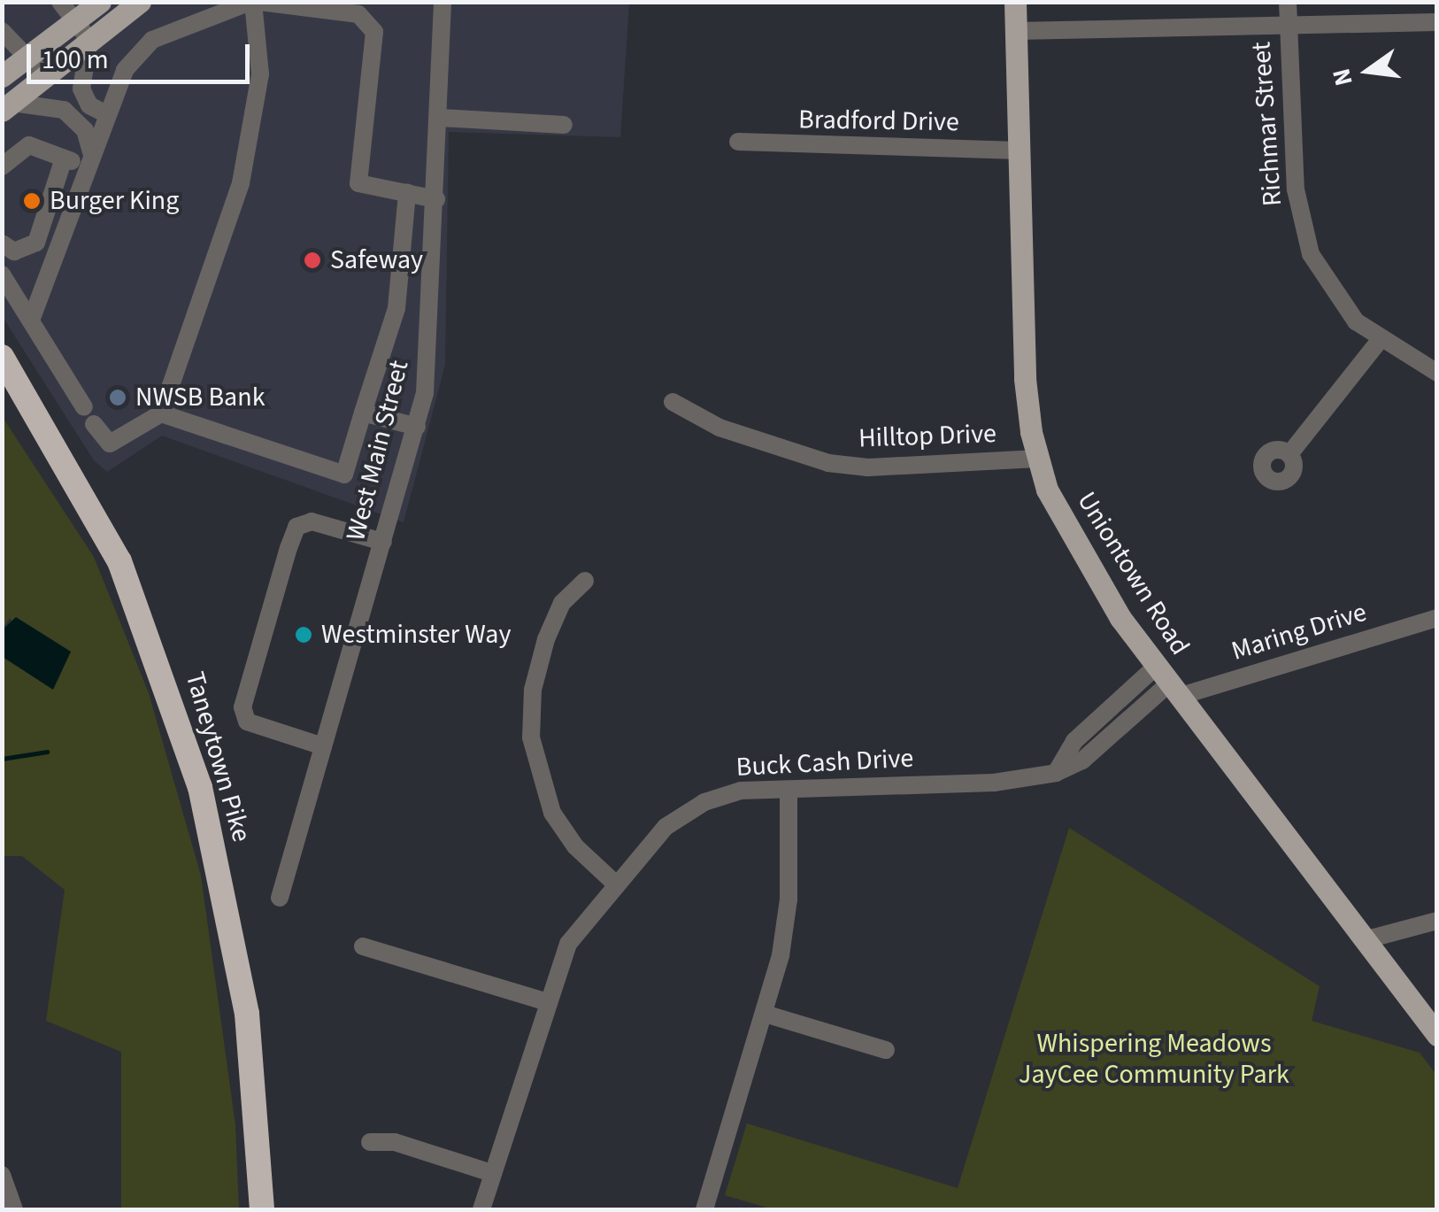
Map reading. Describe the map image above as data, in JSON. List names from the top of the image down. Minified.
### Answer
{"streets":{"highway":["Taneytown Pike"],"main road":["Uniontown Road"],"street":["Bradford Drive","Richmar Street","Hilltop Drive","West Main Street","Maring Drive","Buck Cash Drive"]},"crossings":[["Bradford Drive","Uniontown Road"],["Hilltop Drive","Uniontown Road"],["Uniontown Road","Maring Drive"],["Uniontown Road","Buck Cash Drive"],["Maring Drive","Buck Cash Drive"]],"parks":["Whispering Meadows JayCee Community Park"],"places":["Burger King","Safeway","NWSB Bank","Westminster Way"],"scale_bar":"100 m","north":"left"}
